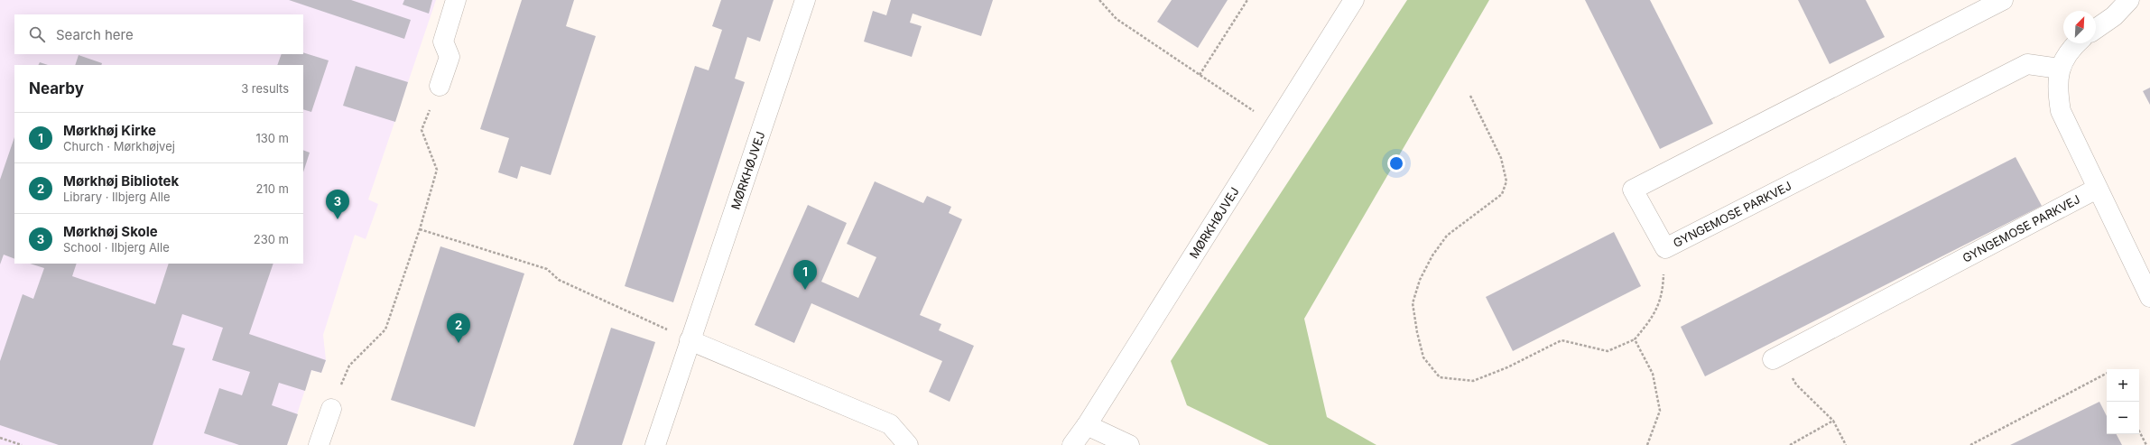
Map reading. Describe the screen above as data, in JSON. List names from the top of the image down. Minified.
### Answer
{"streets":{"street":["MØRKHØJVEJ","GYNGEMOSE PARKVEJ"]},"north":"top right","page":{"search":"Search here","heading":["Nearby","3 results"],"list":[{"mark":"1","name":"Mørkhøj Kirke","note":"Church · Mørkhøjvej","value":"130 m"},{"mark":"2","name":"Mørkhøj Bibliotek","note":"Library · Ilbjerg Alle","value":"210 m"},{"mark":"3","name":"Mørkhøj Skole","note":"School · Ilbjerg Alle","value":"230 m"}],"pins":["3","1","2"],"map_buttons":["+","−"]}}
